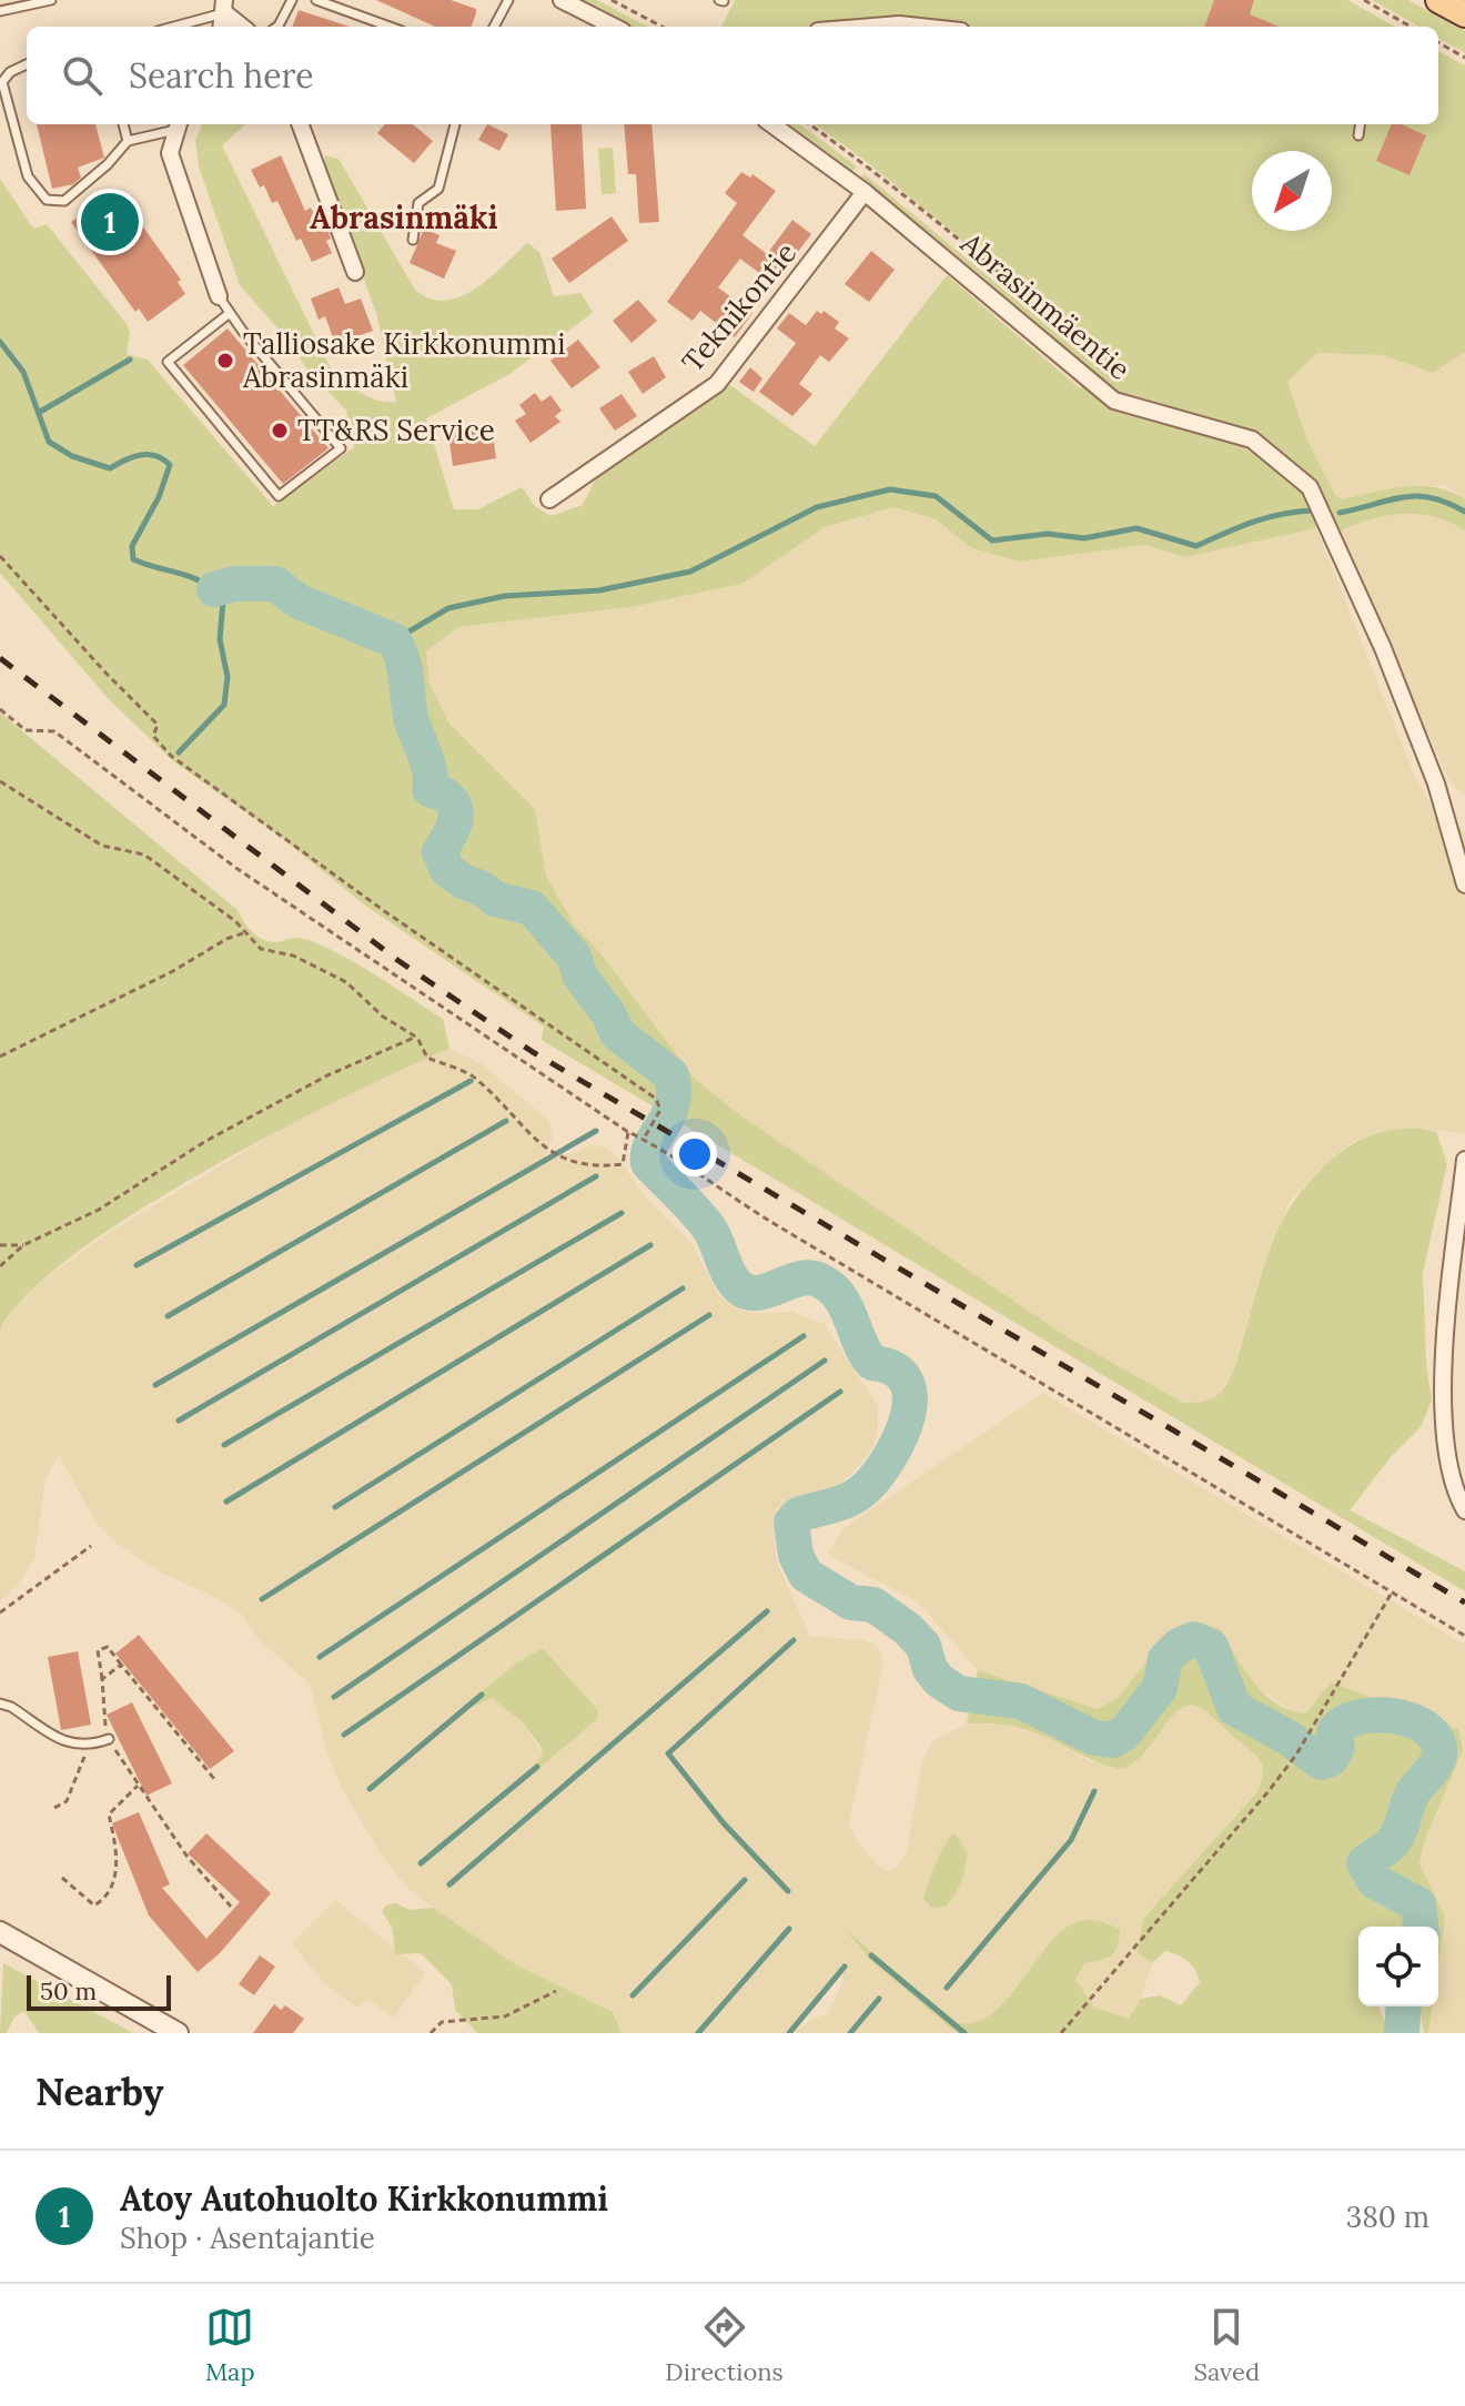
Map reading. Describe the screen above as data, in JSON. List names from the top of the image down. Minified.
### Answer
{"streets":{"street":["Abrasinmäentie","Teknikontie"]},"crossings":[["Abrasinmäentie","Teknikontie"]],"districts":["Abrasinmäki"],"places":["Talliosake Kirkkonummi Abrasinmäki","TT&RS Service"],"scale_bar":"50 m","north":"bottom left","page":{"search":"Search here","pins":"1","scale":"50 m","heading":"Nearby","list":[{"mark":"1","name":"Atoy Autohuolto Kirkkonummi","note":"Shop · Asentajantie","value":"380 m"}],"nav":["Map","Directions","Saved"]}}
